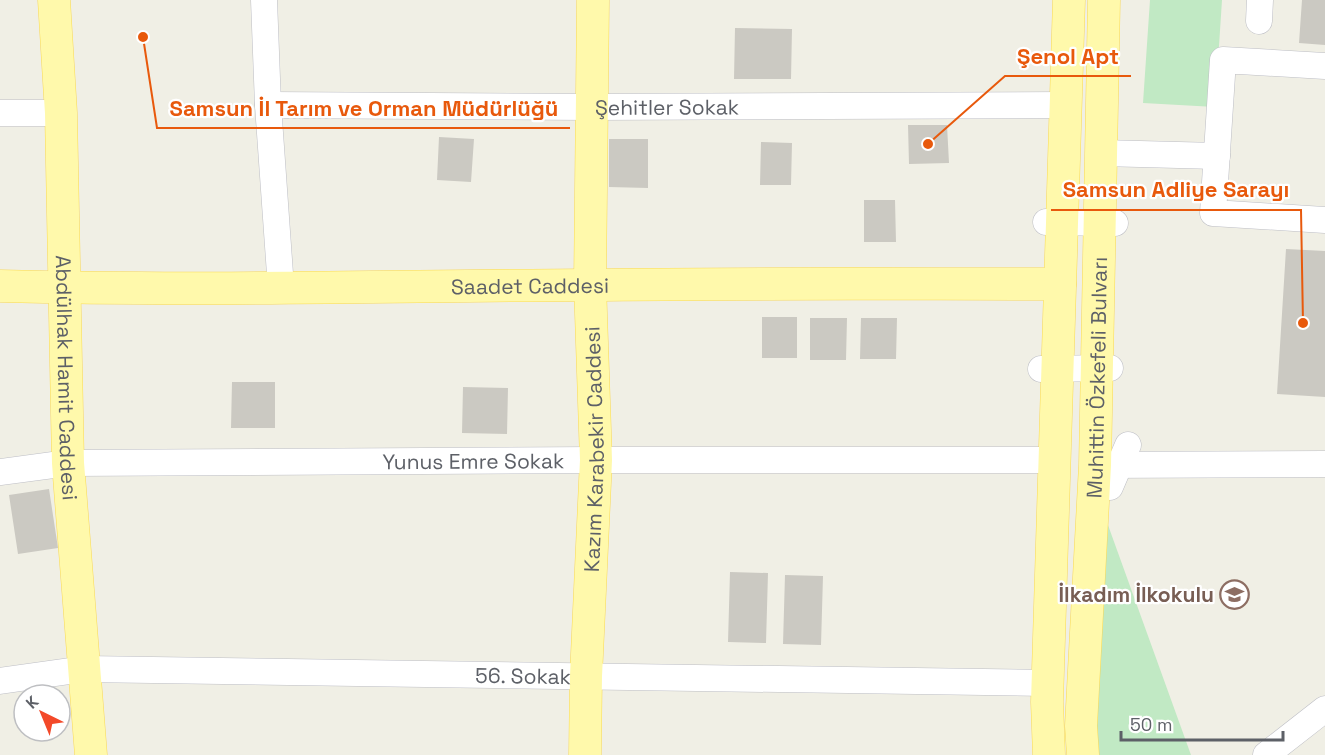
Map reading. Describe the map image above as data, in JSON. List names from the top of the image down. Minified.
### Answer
{"streets":{"main road":["Saadet Caddesi","Abdülhak Hamit Caddesi","Muhittin Özkefeli Bulvarı","Kazım Karabekir Caddesi"],"street":["Şehitler Sokak","Yunus Emre Sokak","56. Sokak"]},"crossings":[["Şehitler Sokak","Muhittin Özkefeli Bulvarı"],["Şehitler Sokak","Kazım Karabekir Caddesi"],["Saadet Caddesi","Abdülhak Hamit Caddesi"],["Saadet Caddesi","Muhittin Özkefeli Bulvarı"],["Saadet Caddesi","Kazım Karabekir Caddesi"],["Abdülhak Hamit Caddesi","Yunus Emre Sokak"],["Abdülhak Hamit Caddesi","56. Sokak"],["Muhittin Özkefeli Bulvarı","Yunus Emre Sokak"],["Muhittin Özkefeli Bulvarı","56. Sokak"],["Kazım Karabekir Caddesi","Yunus Emre Sokak"],["Kazım Karabekir Caddesi","56. Sokak"]],"places":{"other":["Samsun İl Tarım ve Orman Müdürlüğü","Şenol Apt","Samsun Adliye Sarayı"],"school or university":["İlkadım İlkokulu"]},"scale_bar":"50 m","north":"top left"}
